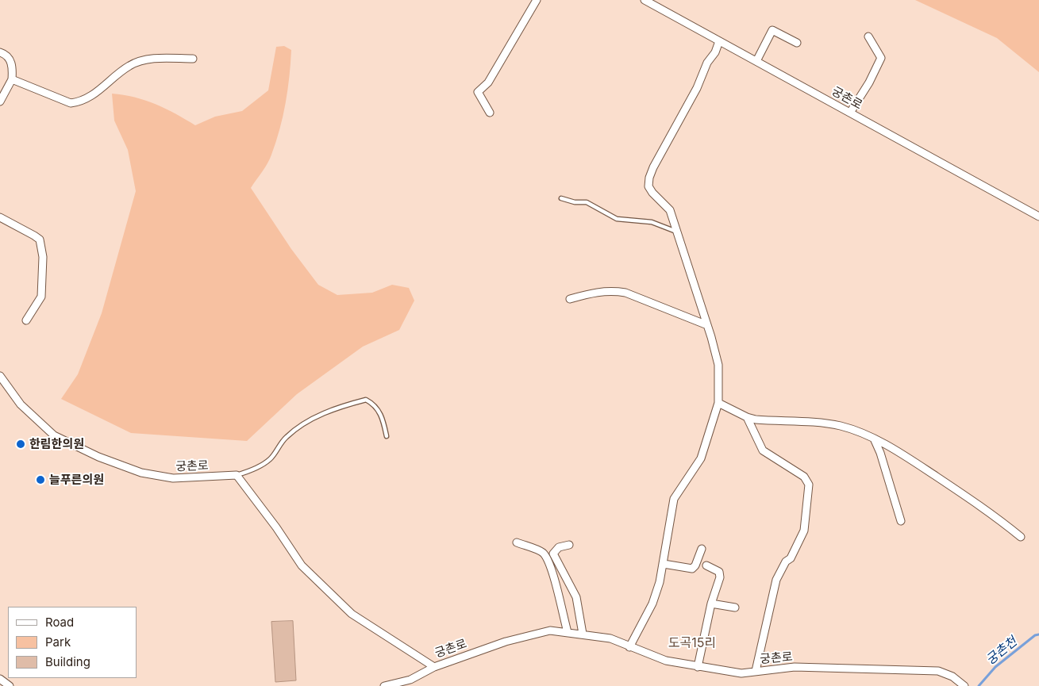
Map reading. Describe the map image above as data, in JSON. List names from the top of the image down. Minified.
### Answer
{"streets":{"street":["궁촌로"]},"districts":["도곡15리"],"water":["궁촌천"],"places":["한림한의원","늘푸른의원"],"legend":["Road","Park","Building"]}
